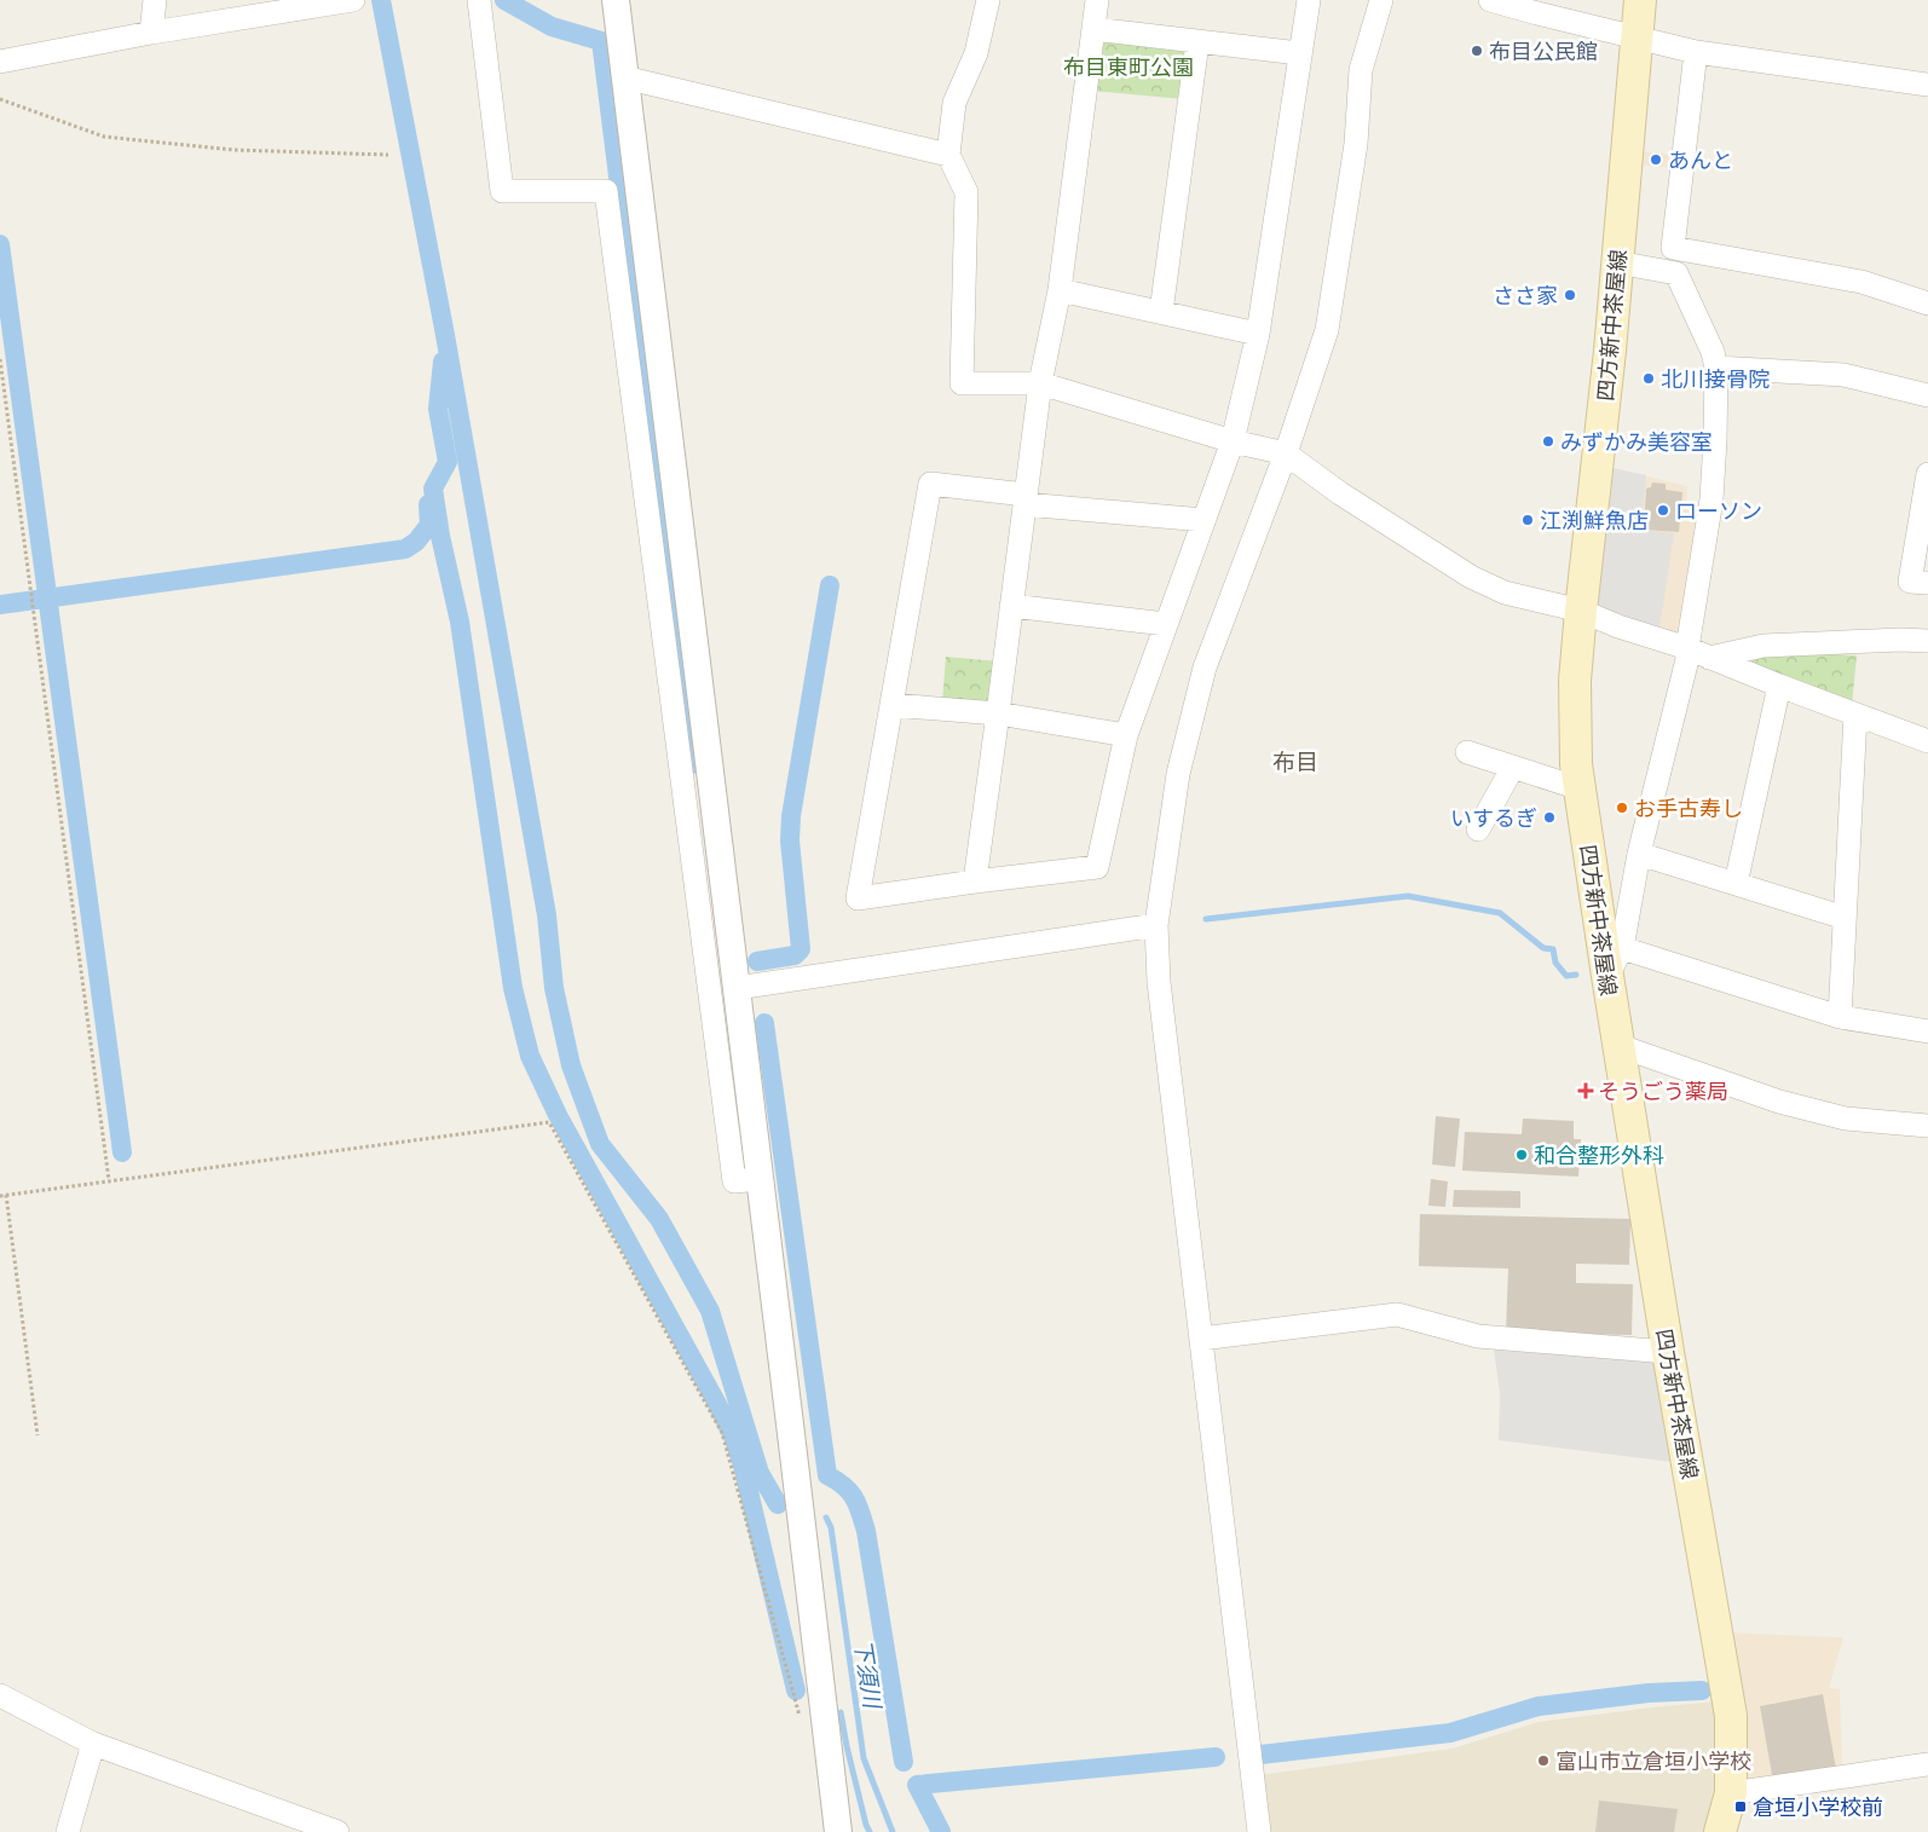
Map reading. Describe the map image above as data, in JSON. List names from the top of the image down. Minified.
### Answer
{"streets":{"main road":["四方新中茶屋線"]},"districts":["布目"],"water":["下須川"],"parks":["布目東町公園"],"places":{"other":["布目公民館","あんと","ささ家","北川接骨院","みずかみ美容室","ローソン","江渕鮮魚店","お手古寿し","いするぎ","和合整形外科","富山市立倉垣小学校"],"health":["そうごう薬局"],"transit":["倉垣小学校前"]}}
